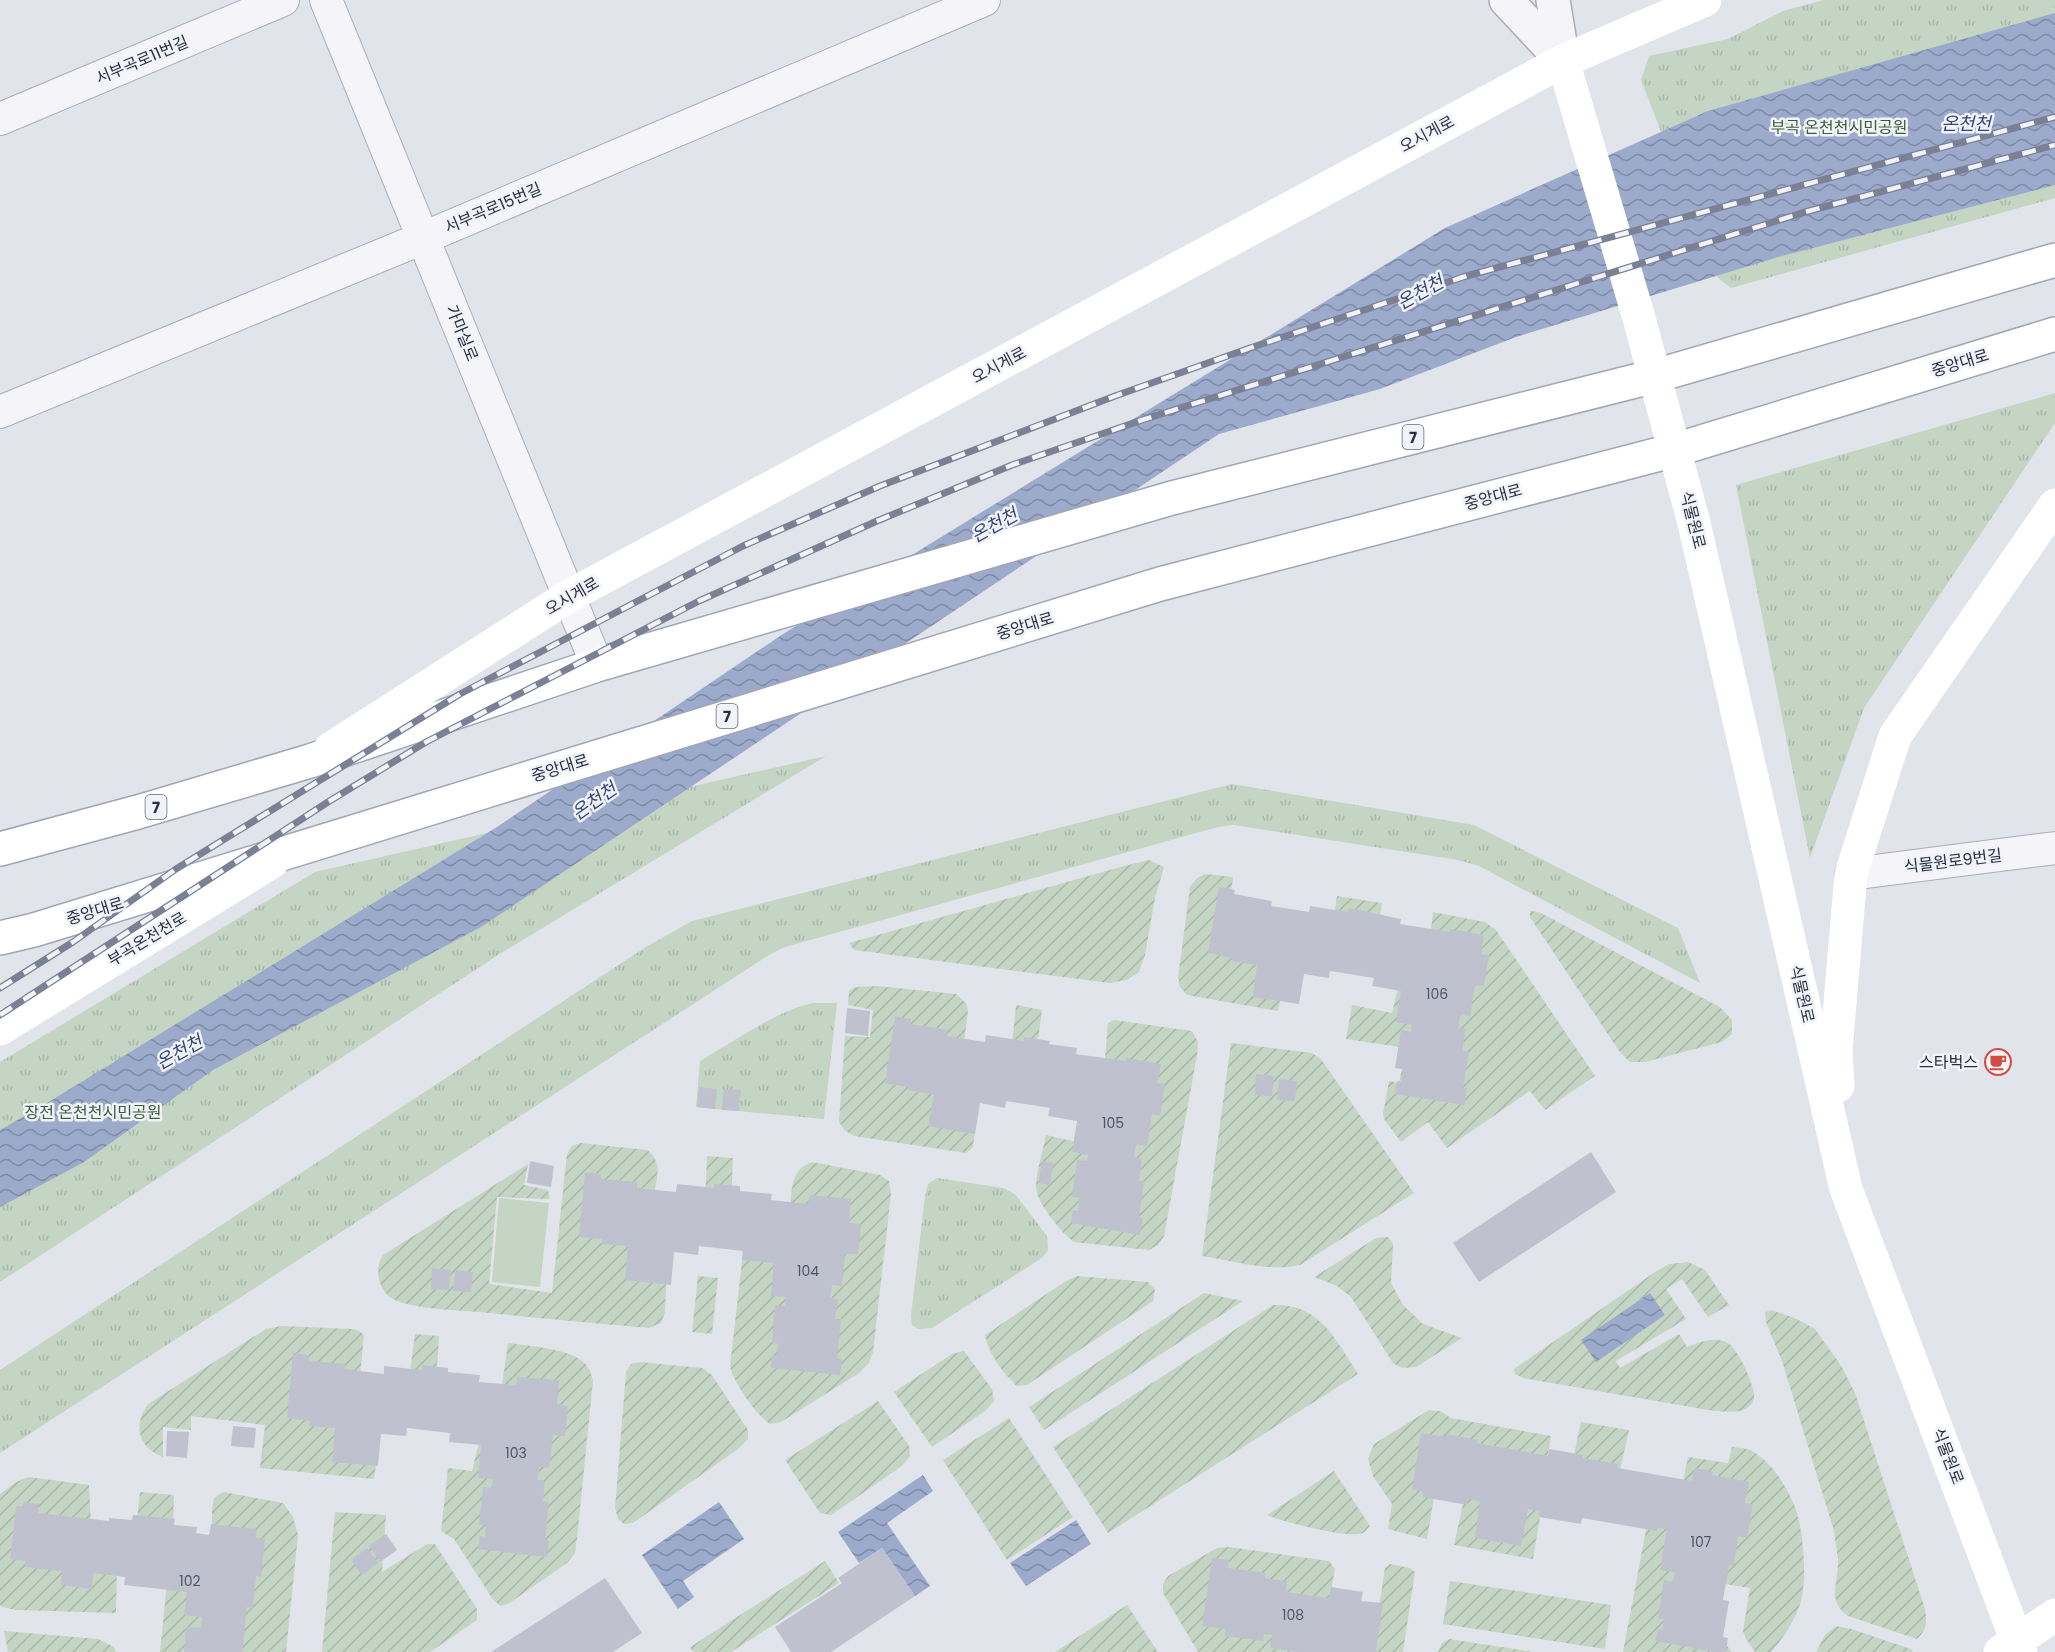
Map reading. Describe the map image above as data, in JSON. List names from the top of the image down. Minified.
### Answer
{"streets":{"main road":["오시게로","중앙대로","7","식물원로","부곡온천천로"],"street":["서부곡로11번길","서부곡로15번길","가마실로","식물원로9번길"]},"crossings":[["오시게로","가마실로"],["오시게로","7"],["오시게로","식물원로"],["서부곡로15번길","가마실로"],["가마실로","7"],["중앙대로","식물원로"],["중앙대로","부곡온천천로"],["7","식물원로"]],"water":["온천천"],"parks":["부곡 온천천시민공원","장전 온천천시민공원"],"places":{"cafe":["스타벅스"]},"house_numbers":["106","105","104","103","107","102","108"]}
